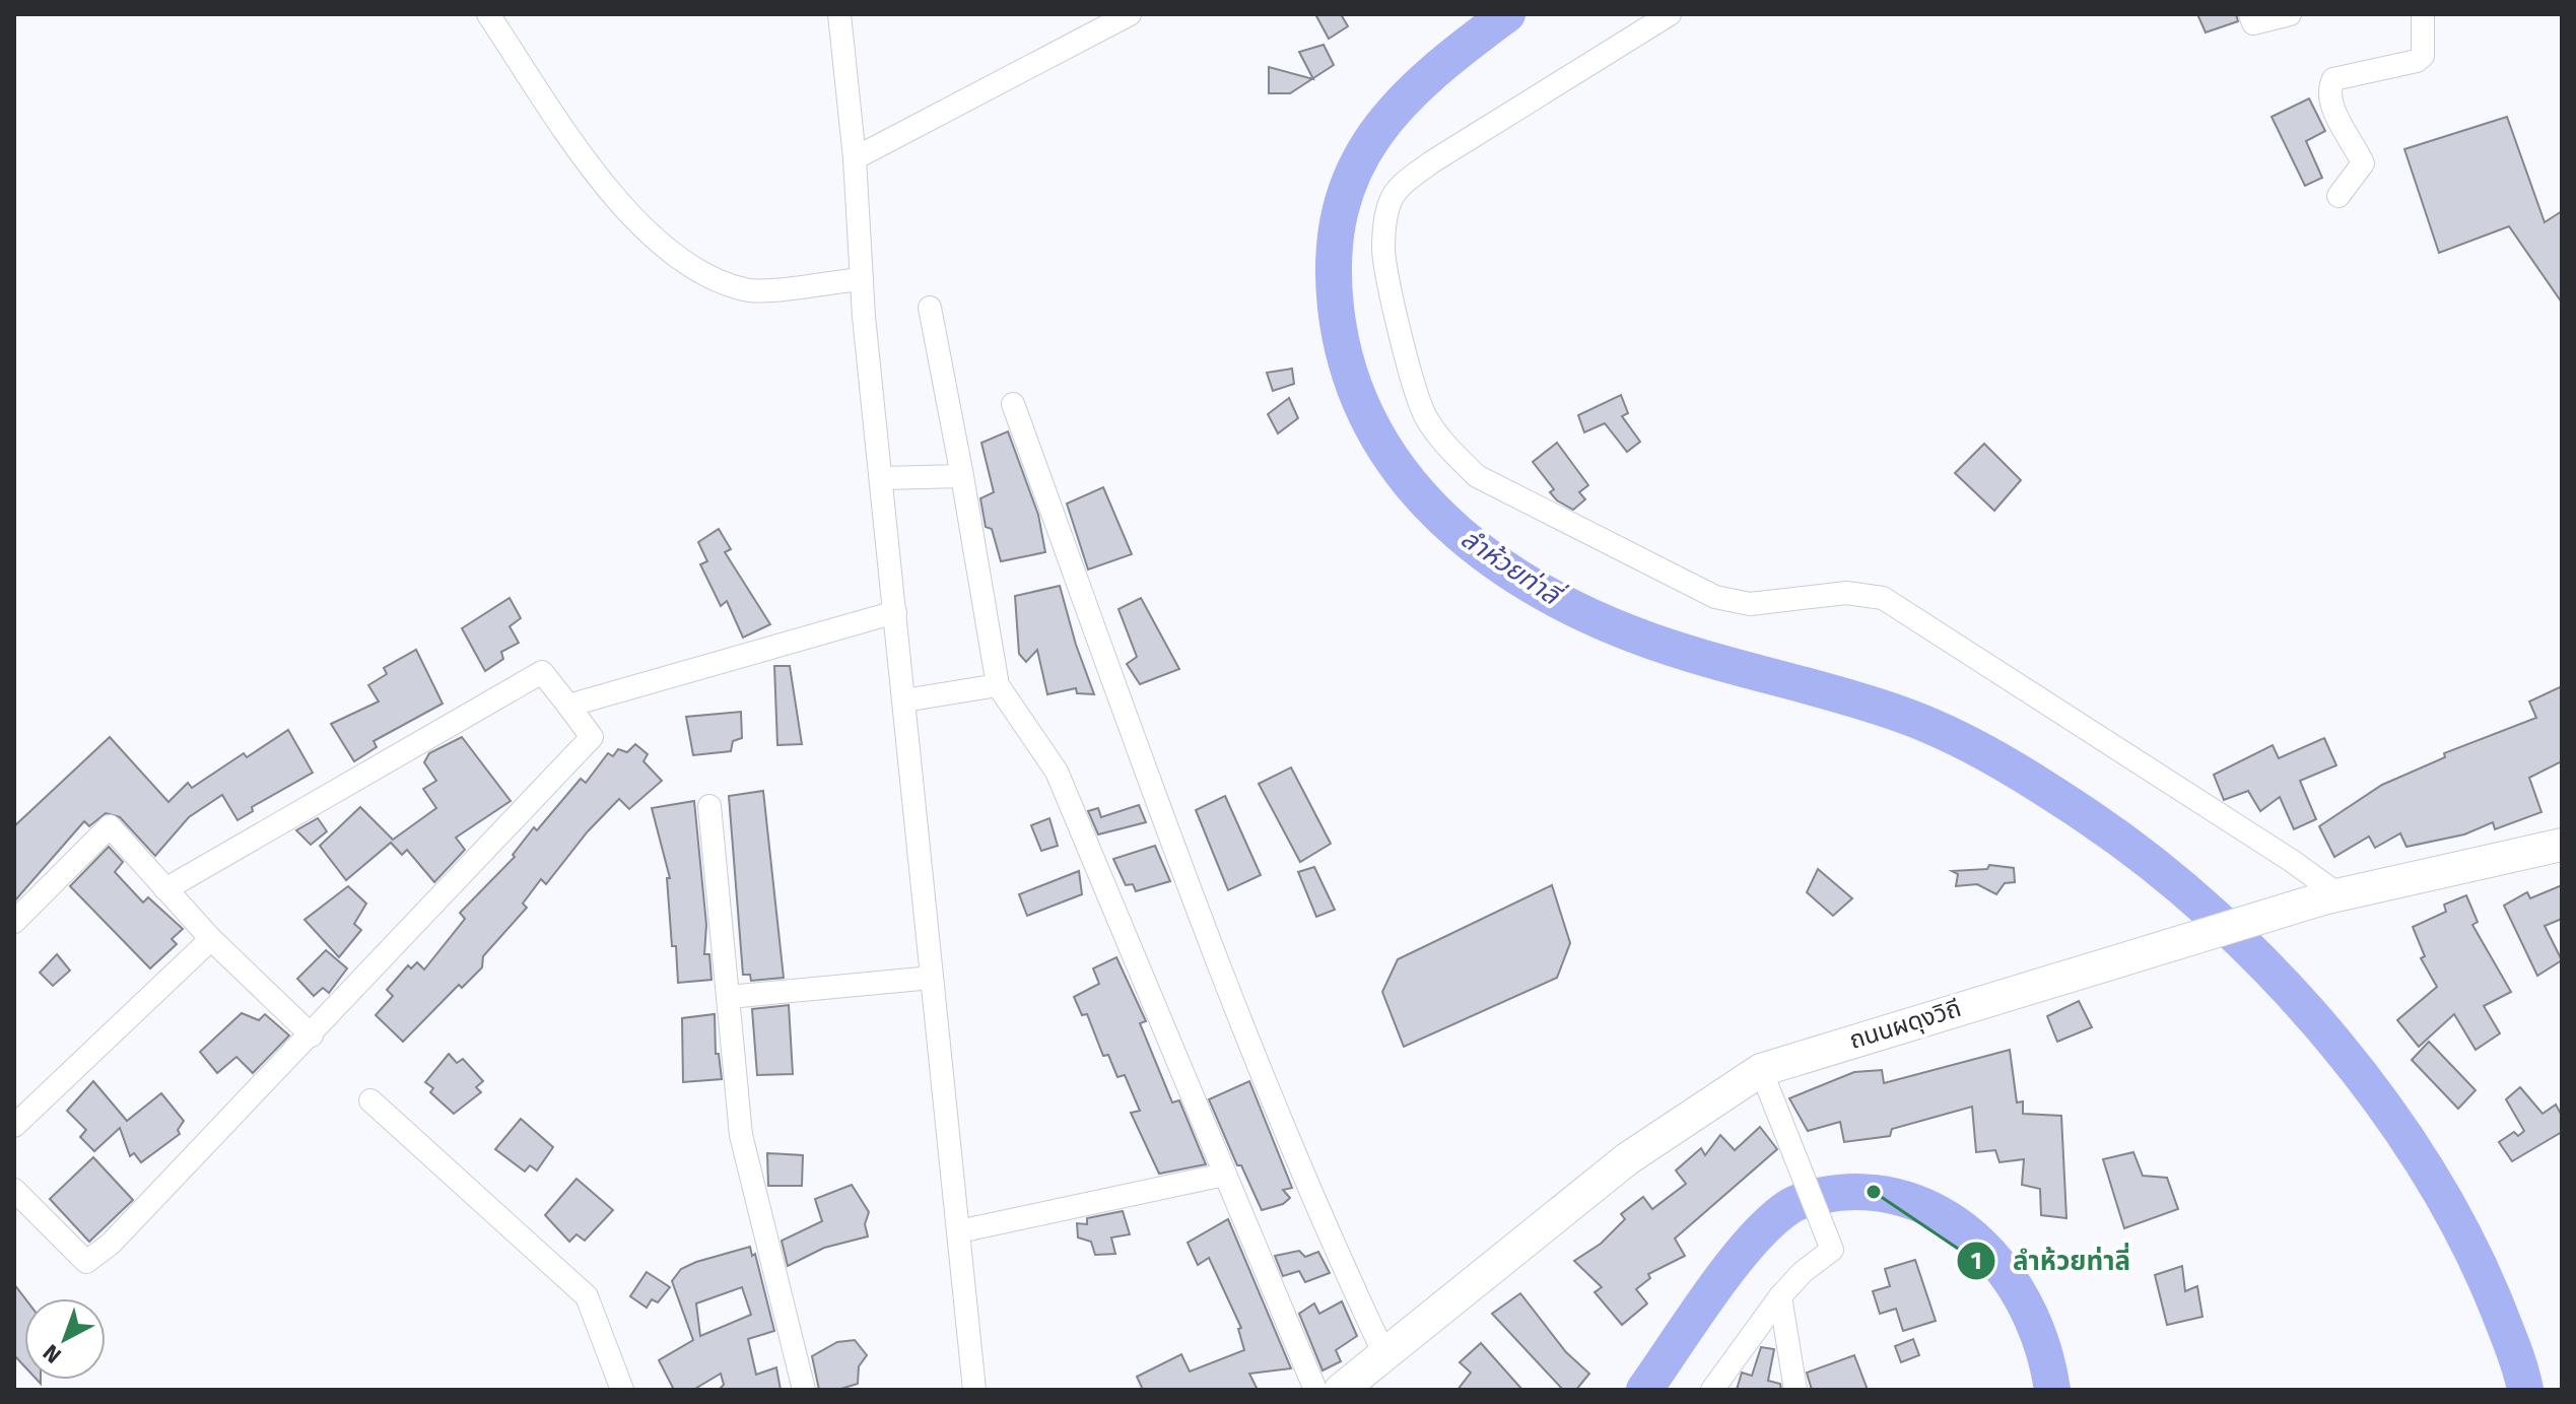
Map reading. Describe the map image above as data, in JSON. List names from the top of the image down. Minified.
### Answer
{"streets":{"main road":["ถนนผดุงวิถี"]},"water":["ลำห้วยท่าลี่"],"places":["ลำห้วยท่าลี่"],"north":"bottom left"}
